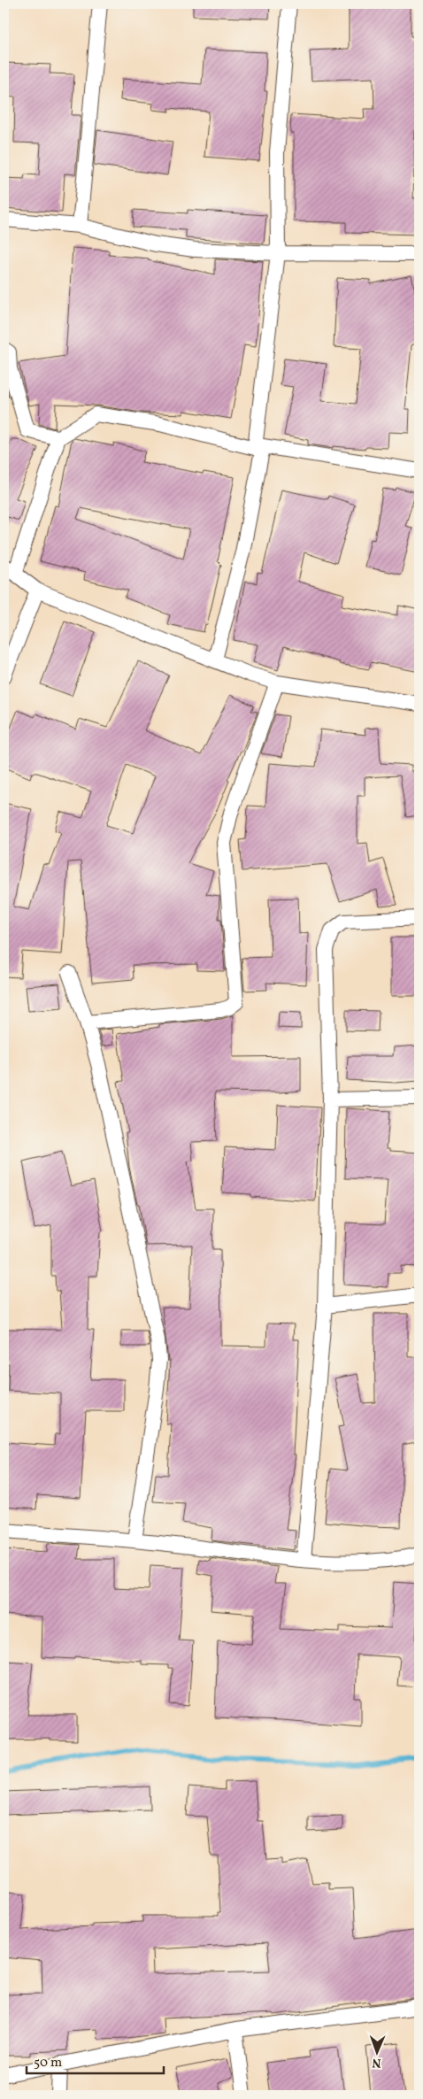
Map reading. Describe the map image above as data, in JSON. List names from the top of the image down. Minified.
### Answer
{"scale_bar":"50 m","north":"bottom"}
